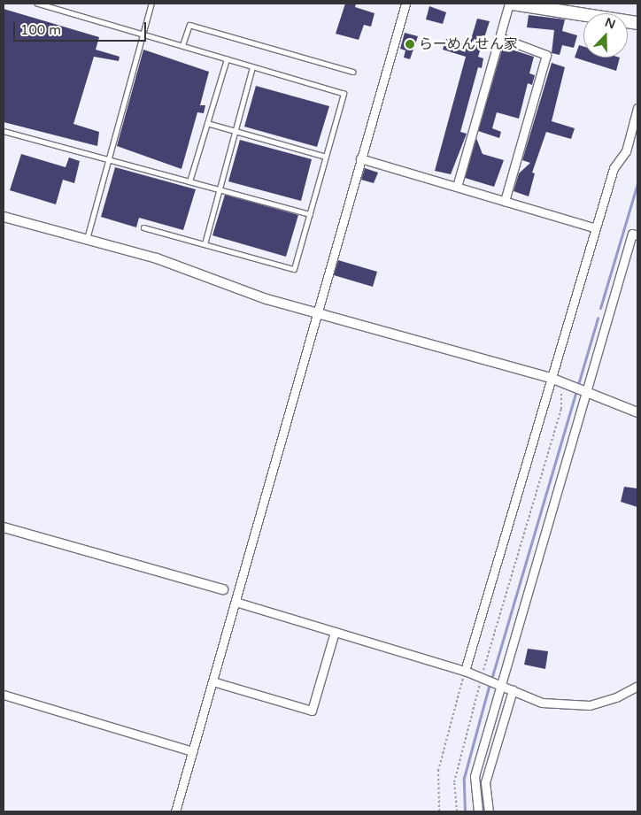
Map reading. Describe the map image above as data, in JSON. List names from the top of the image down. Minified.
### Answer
{"places":["らーめんせん家"],"scale_bar":"100 m","north":"top"}
